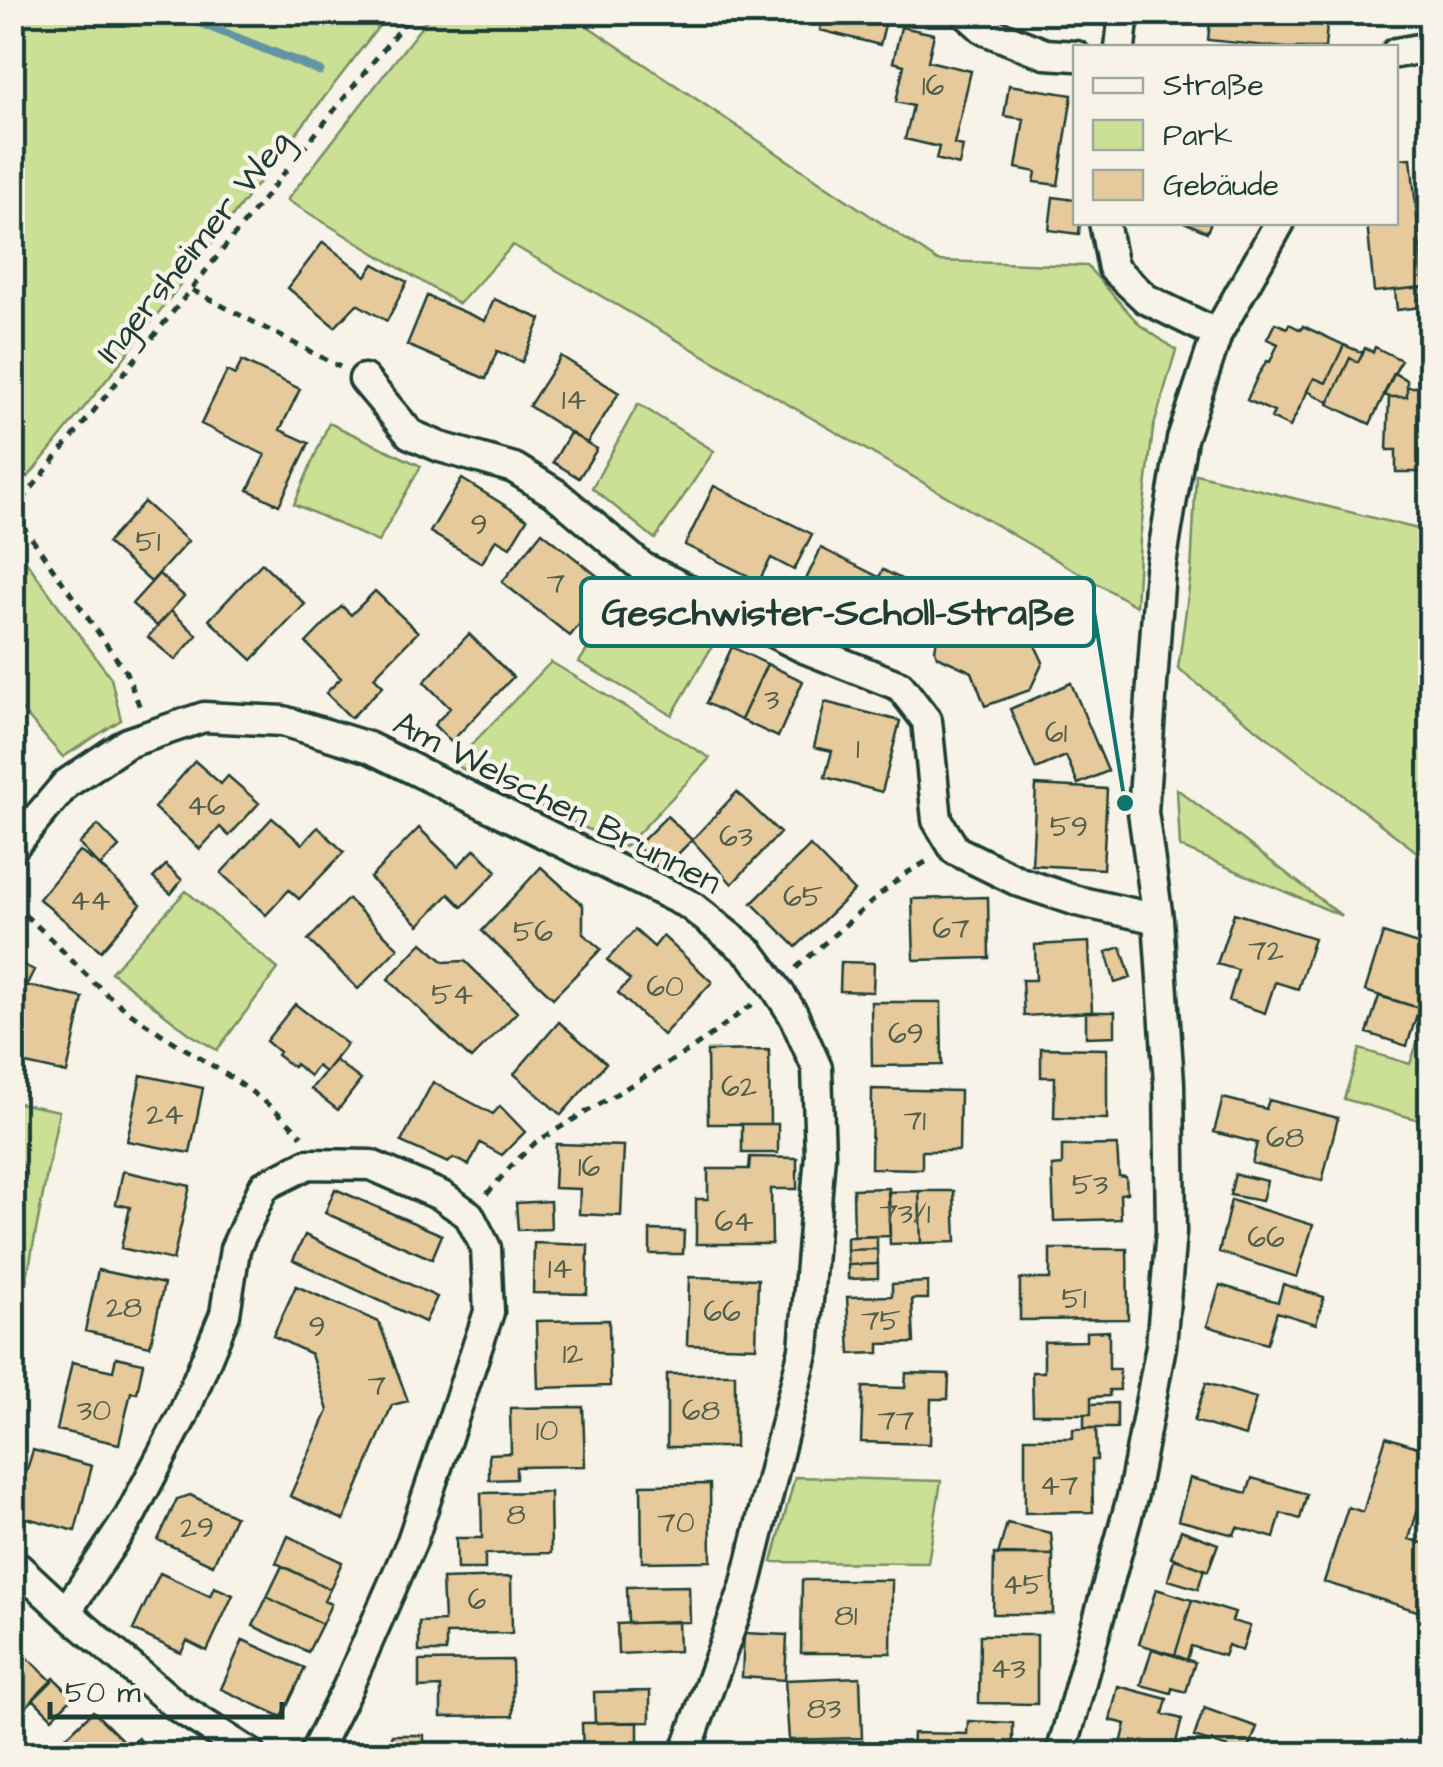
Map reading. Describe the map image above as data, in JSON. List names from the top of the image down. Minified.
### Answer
{"streets":{"street":["Am Welschen Brunnen"],"path":["Ingersheimer Weg"]},"places":["Geschwister-Scholl-Straße"],"house_numbers":["16","14","9","51","7","3","61","1","46","59","63","65","44","67","56","72","60","54","69","62","24","71","68","16","53","73/1","64","66","14","51","28","66","75","9","12","7","30","68","77","10","47","8","70","29","45","6","81","43","83"],"legend":["Straße","Park","Gebäude"],"scale_bar":"50 m"}
